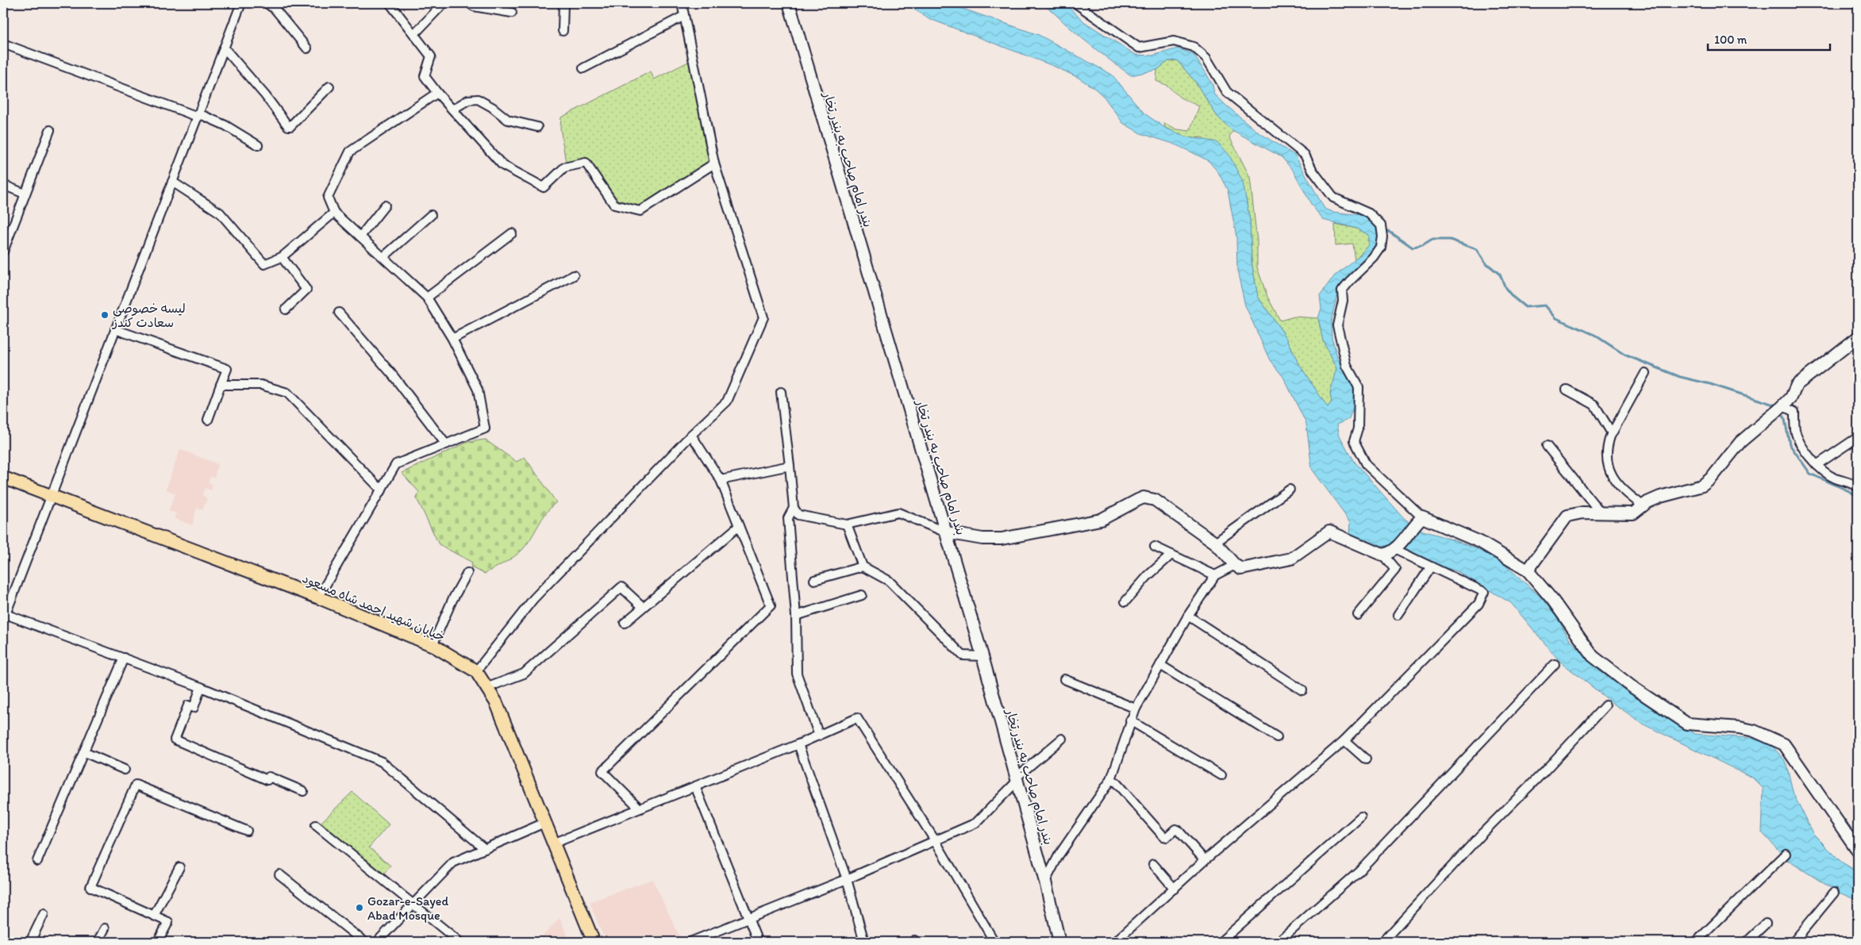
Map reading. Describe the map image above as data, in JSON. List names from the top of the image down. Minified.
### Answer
{"streets":{"main road":["خیابان شهید احمد شاه مسعود"],"street":["بندر امام صاحب به بندر تخار"]},"places":["لیسه خصوصی سعادت کندز","Gozar-e-Sayed Abad Mosque"],"scale_bar":"100 m"}
